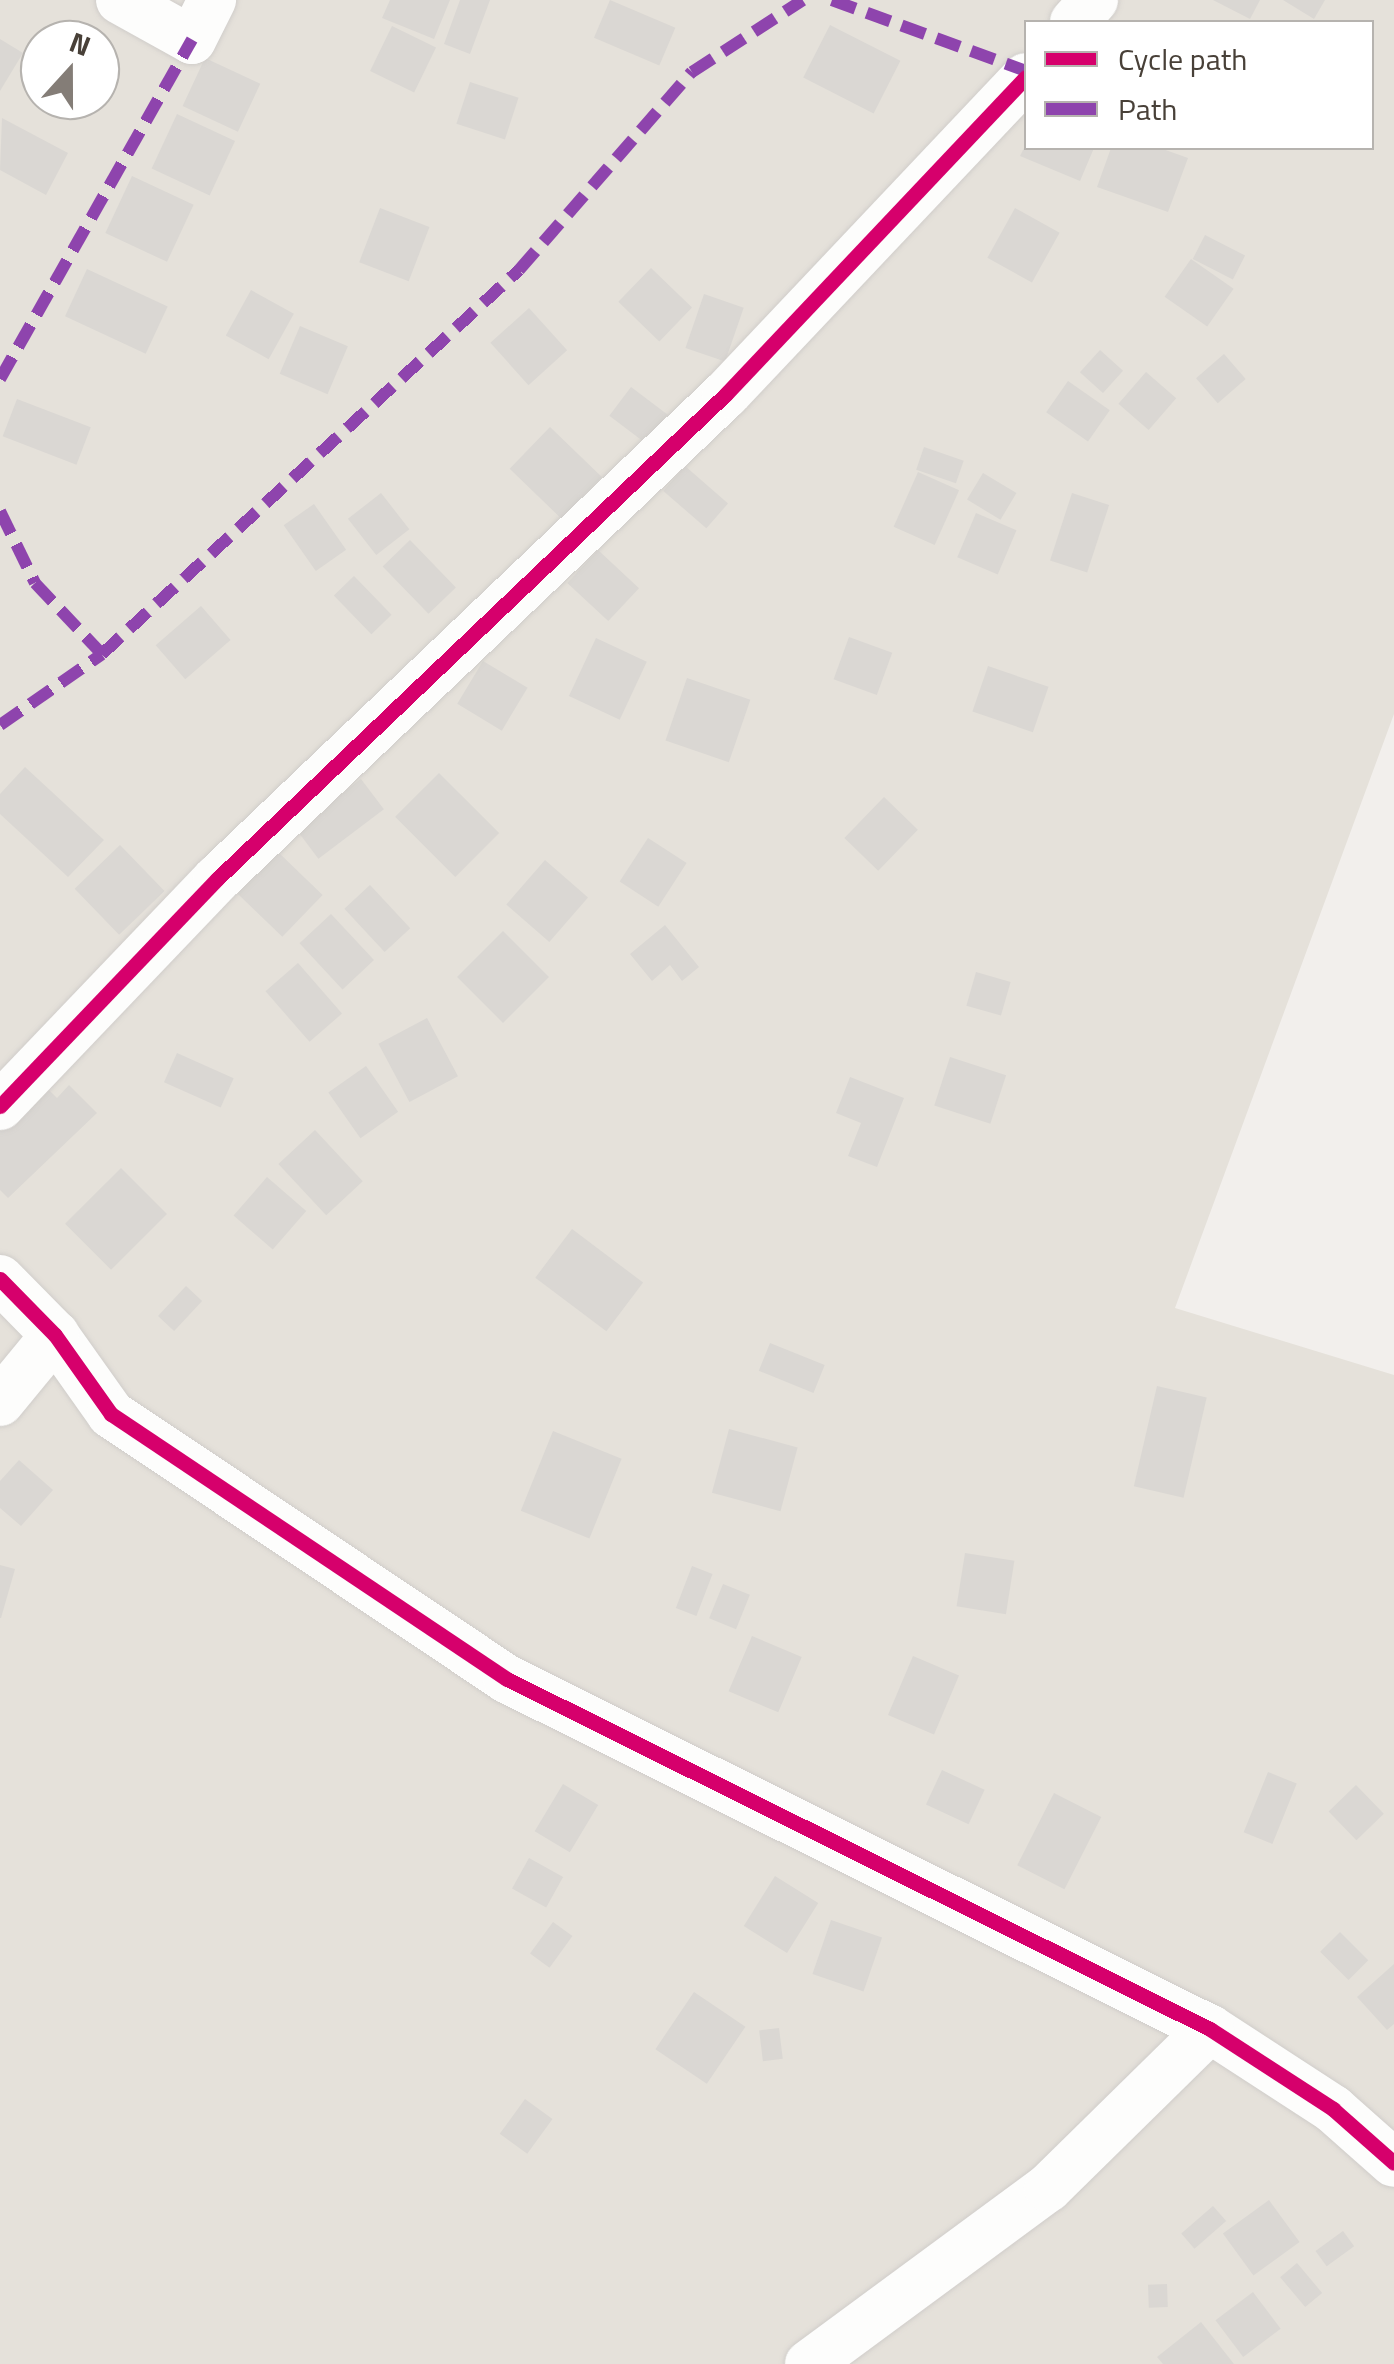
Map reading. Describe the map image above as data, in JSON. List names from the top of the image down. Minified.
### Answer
{"legend":["Cycle path","Path"],"north":"top"}
